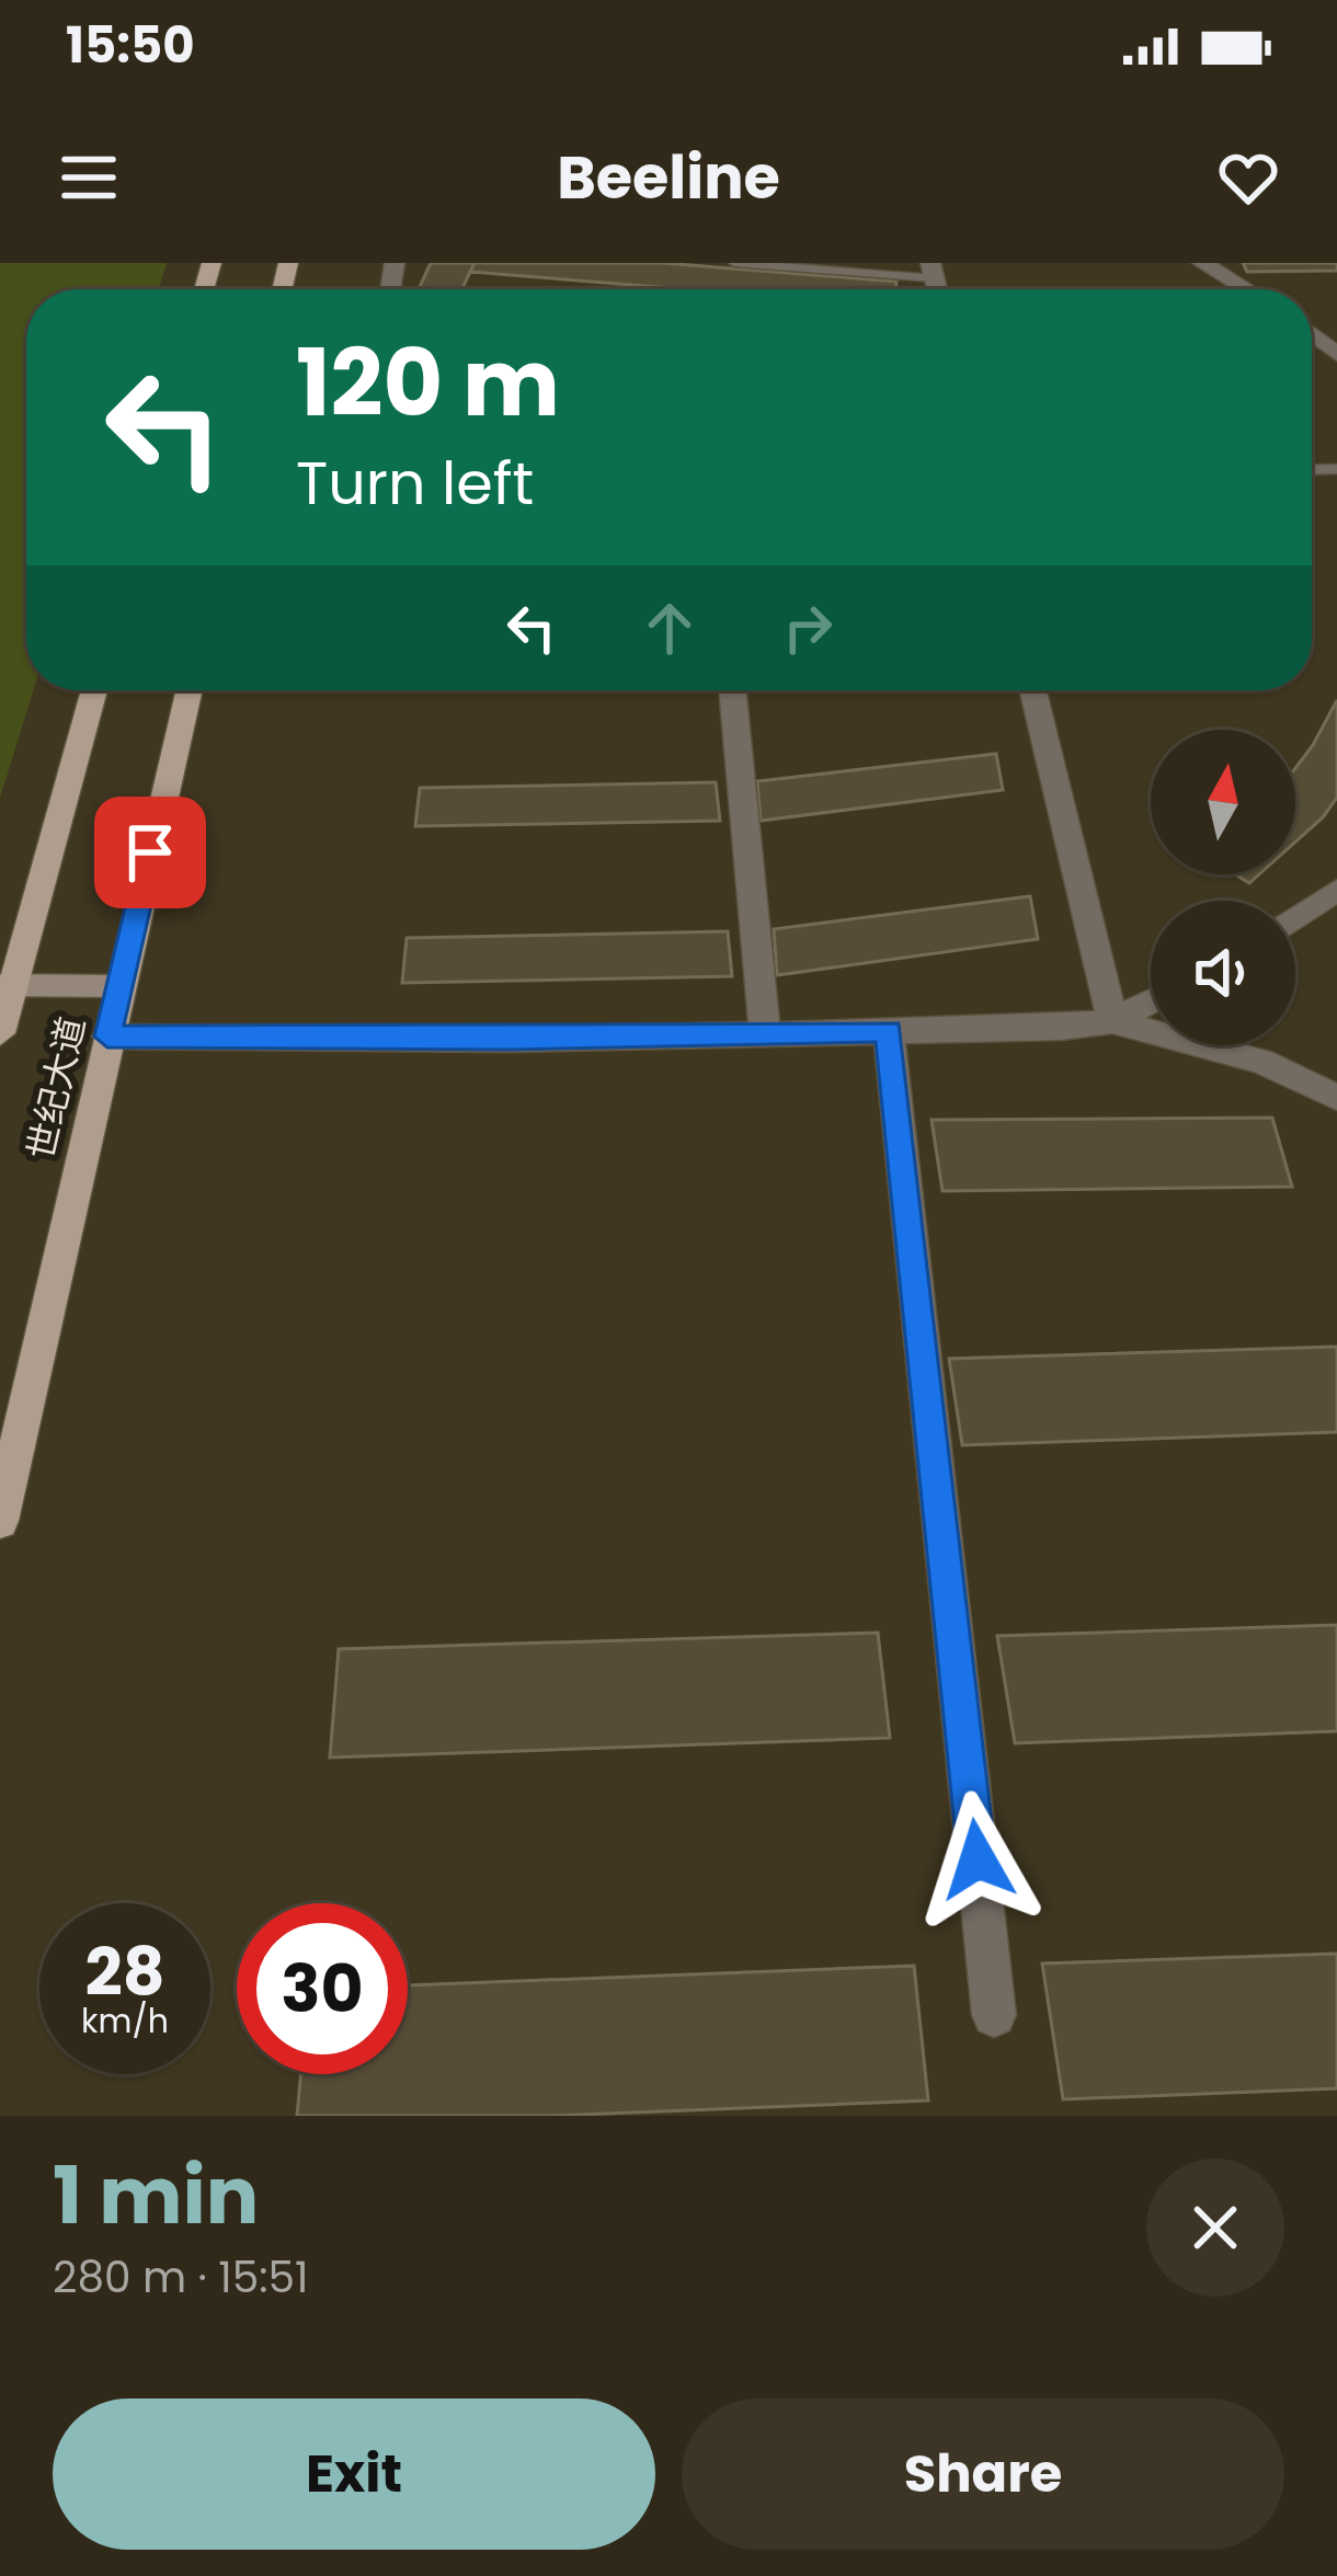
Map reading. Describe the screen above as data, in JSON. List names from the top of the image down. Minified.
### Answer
{"streets":{"main road":["世纪大道"]},"north":"top","page":{"status":"15:50","header":"Beeline","turn":["120 m","Turn left"],"speed":"28 km/h","limit":"30","heading":["1 min","280 m · 15:51"],"buttons":["Exit","Share"]}}
